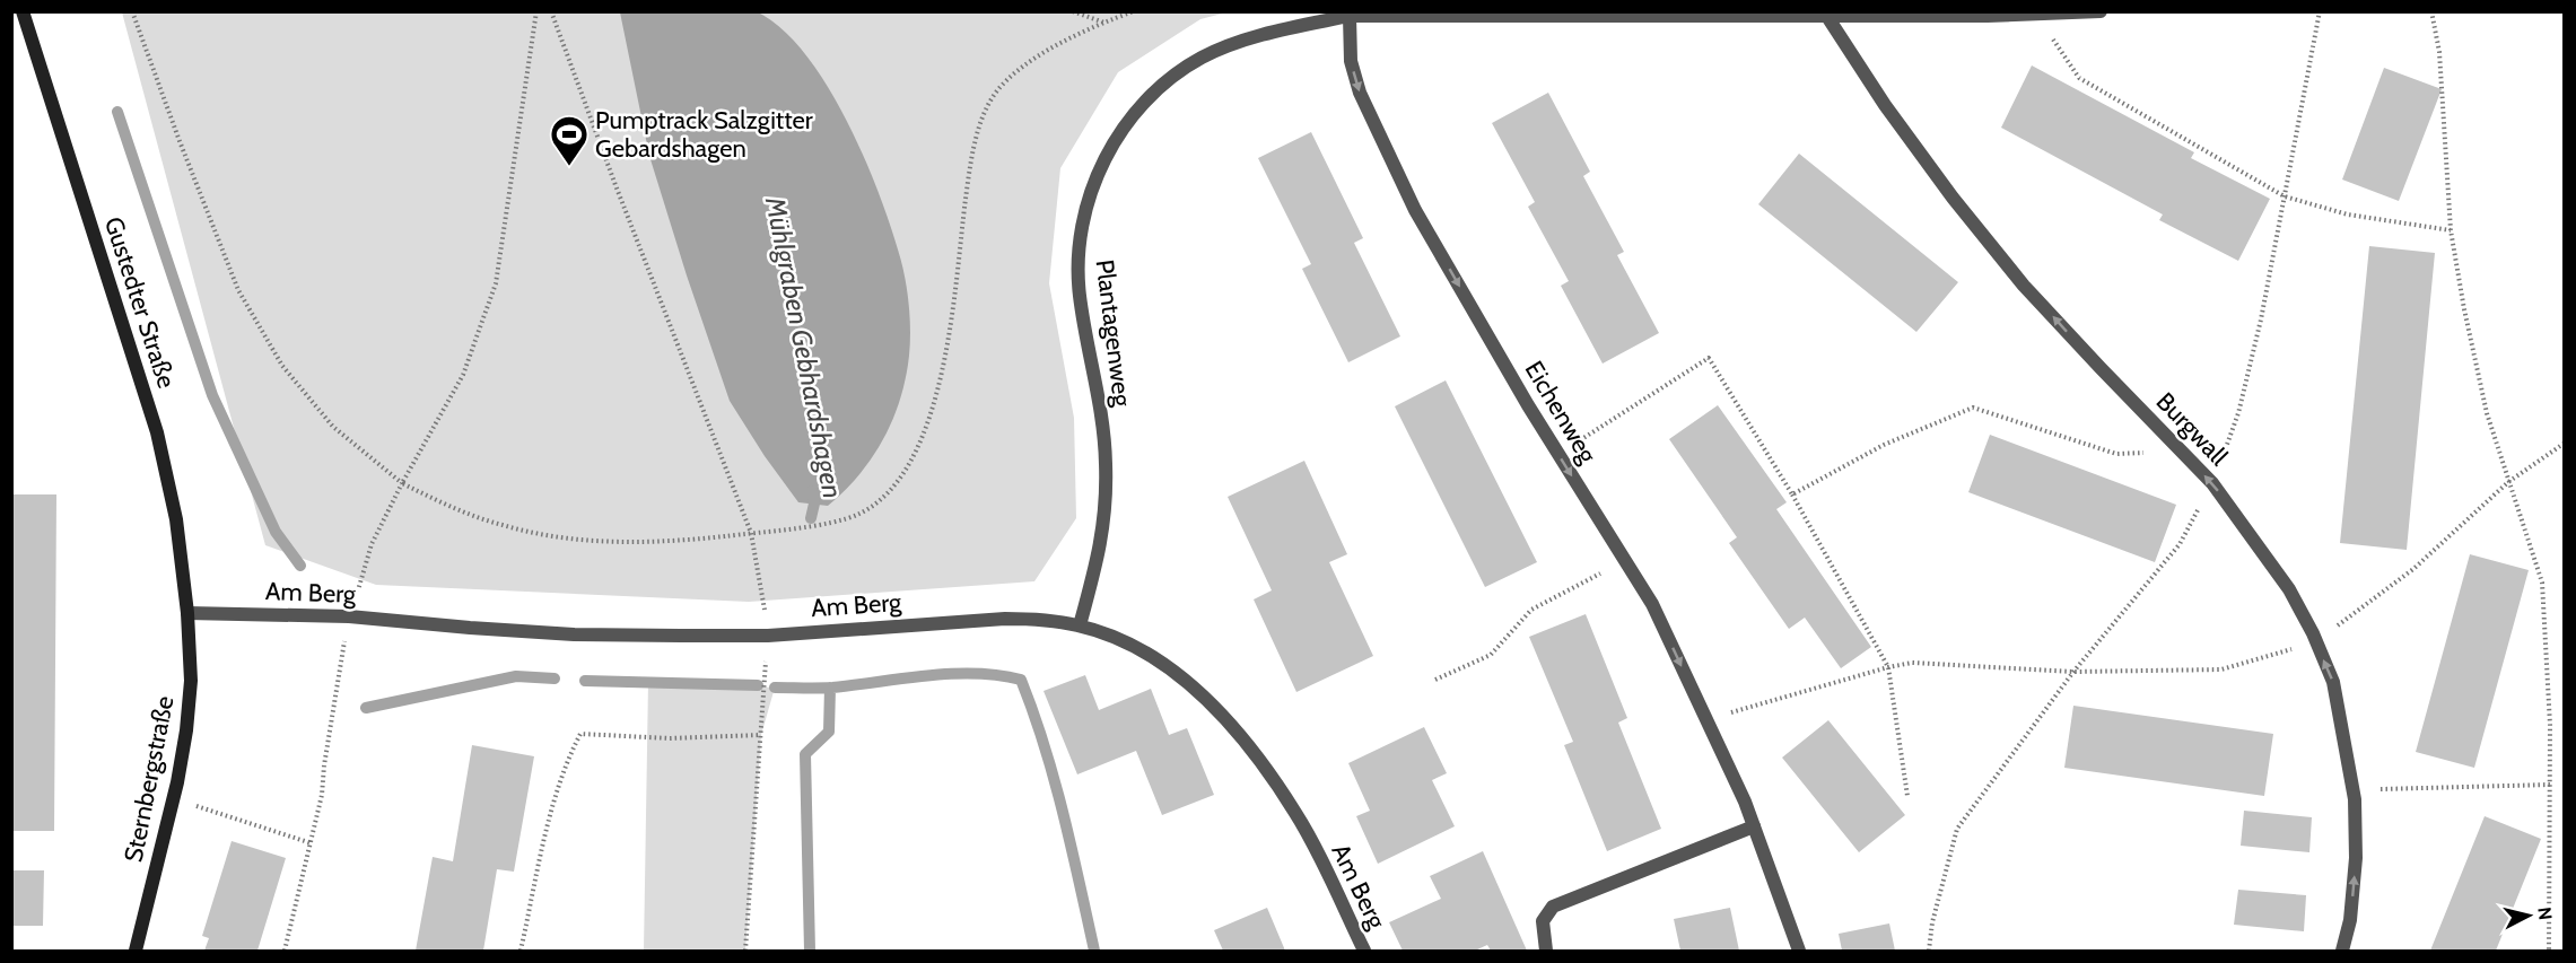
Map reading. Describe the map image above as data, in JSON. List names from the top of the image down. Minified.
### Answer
{"streets":{"main road":["Gustedter Straße","Sternbergstraße"],"street":["Plantagenweg","Eichenweg","Burgwall","Am Berg"]},"crossings":[["Gustedter Straße","Am Berg"],["Gustedter Straße","Sternbergstraße"],["Plantagenweg","Eichenweg"],["Plantagenweg","Burgwall"],["Plantagenweg","Am Berg"],["Am Berg","Sternbergstraße"]],"one_way":["Eichenweg","Burgwall"],"water":["Mühlgraben Gebhardshagen"],"places":{"sports":["Pumptrack Salzgitter Gebardshagen"]},"north":"right"}
